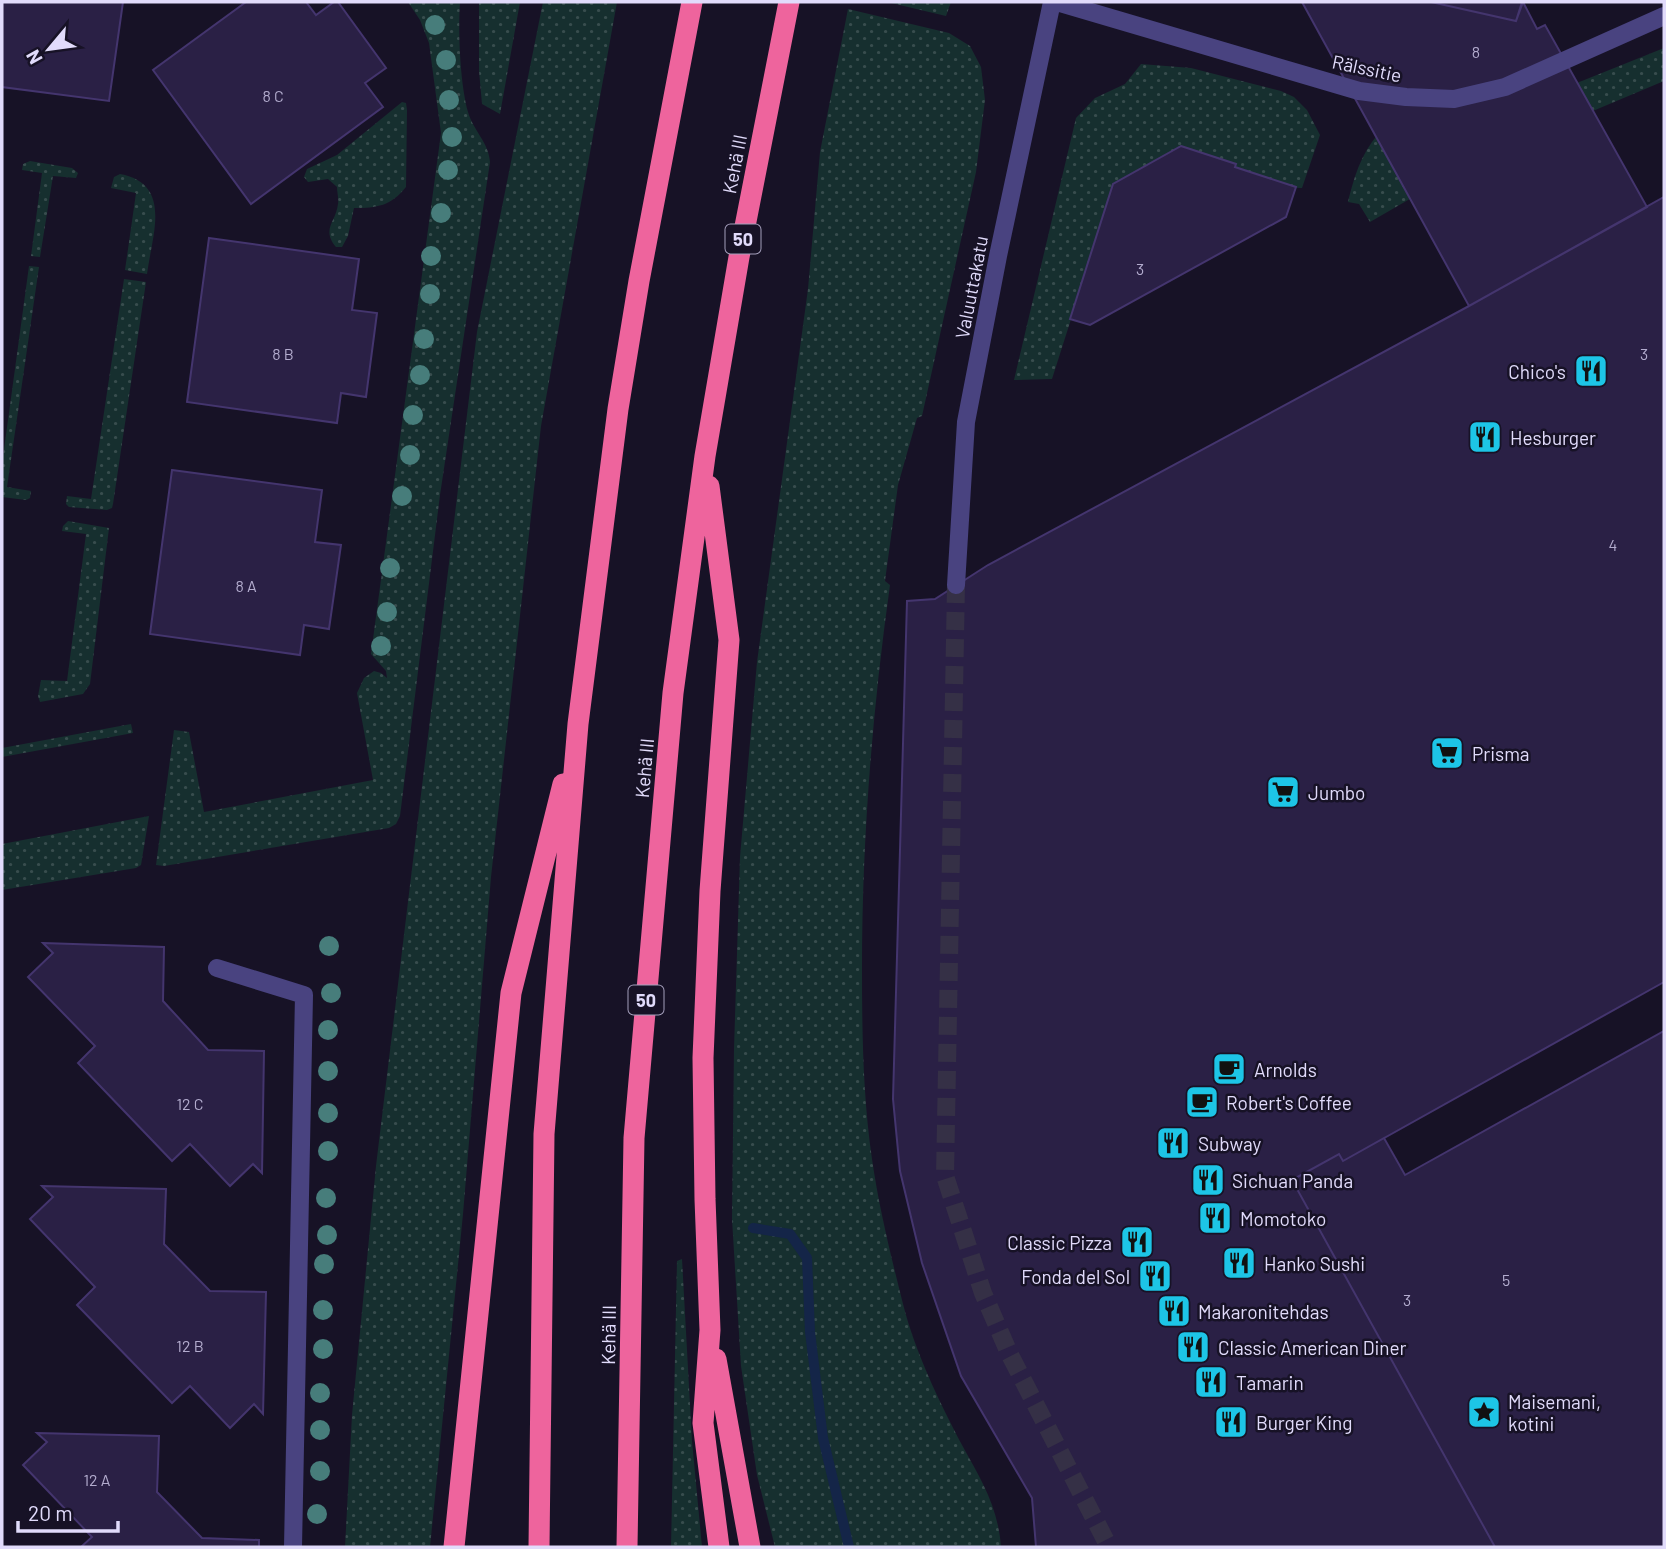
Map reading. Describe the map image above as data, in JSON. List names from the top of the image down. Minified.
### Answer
{"streets":{"highway":["Kehä III","50"],"street":["Rälssitie","Valuuttakatu"]},"crossings":[["Rälssitie","Valuuttakatu"]],"places":{"restaurant":["Chico's","Hesburger","Subway","Sichuan Panda","Momotoko","Classic Pizza","Hanko Sushi","Fonda del Sol","Makaronitehdas","Classic American Diner","Tamarin","Burger King"],"supermarket":["Prisma","Jumbo"],"cafe":["Arnolds","Robert's Coffee"],"place":["Maisemani, kotini"]},"house_numbers":["8","8 C","3","8 B","3","4","8 A","12 C","5","3","12 B","12 A"],"scale_bar":"20 m","north":"bottom left"}
